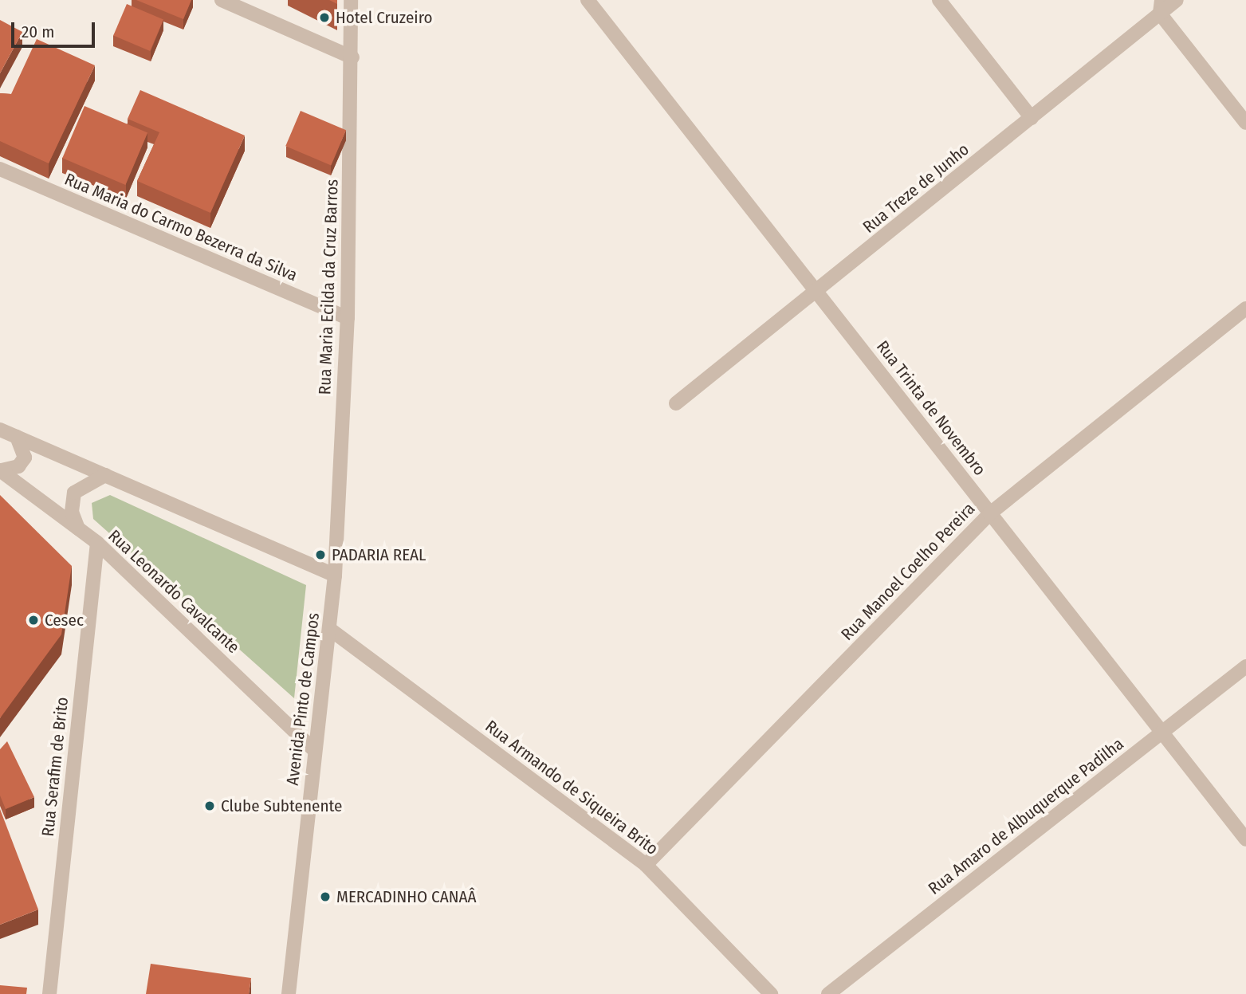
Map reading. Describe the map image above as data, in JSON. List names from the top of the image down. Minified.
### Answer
{"streets":{"street":["Rua Treze de Junho","Rua Maria do Carmo Bezerra da Silva","Rua Maria Ecilda da Cruz Barros","Rua Trinta de Novembro","Rua Manoel Coelho Pereira","Rua Leonardo Cavalcante","Avenida Pinto de Campos","Rua Serafim de Brito","Rua Armando de Siqueira Brito","Rua Amaro de Albuquerque Padilha"]},"crossings":[["Rua Treze de Junho","Rua Trinta de Novembro"],["Rua Maria do Carmo Bezerra da Silva","Rua Maria Ecilda da Cruz Barros"],["Rua Maria Ecilda da Cruz Barros","Avenida Pinto de Campos"],["Rua Trinta de Novembro","Rua Manoel Coelho Pereira"],["Rua Trinta de Novembro","Rua Amaro de Albuquerque Padilha"],["Rua Manoel Coelho Pereira","Rua Armando de Siqueira Brito"],["Rua Leonardo Cavalcante","Avenida Pinto de Campos"],["Rua Leonardo Cavalcante","Rua Serafim de Brito"],["Avenida Pinto de Campos","Rua Armando de Siqueira Brito"]],"places":["Hotel Cruzeiro","PADARIA REAL","Cesec","Clube Subtenente","MERCADINHO CANAÂ"],"scale_bar":"20 m"}
